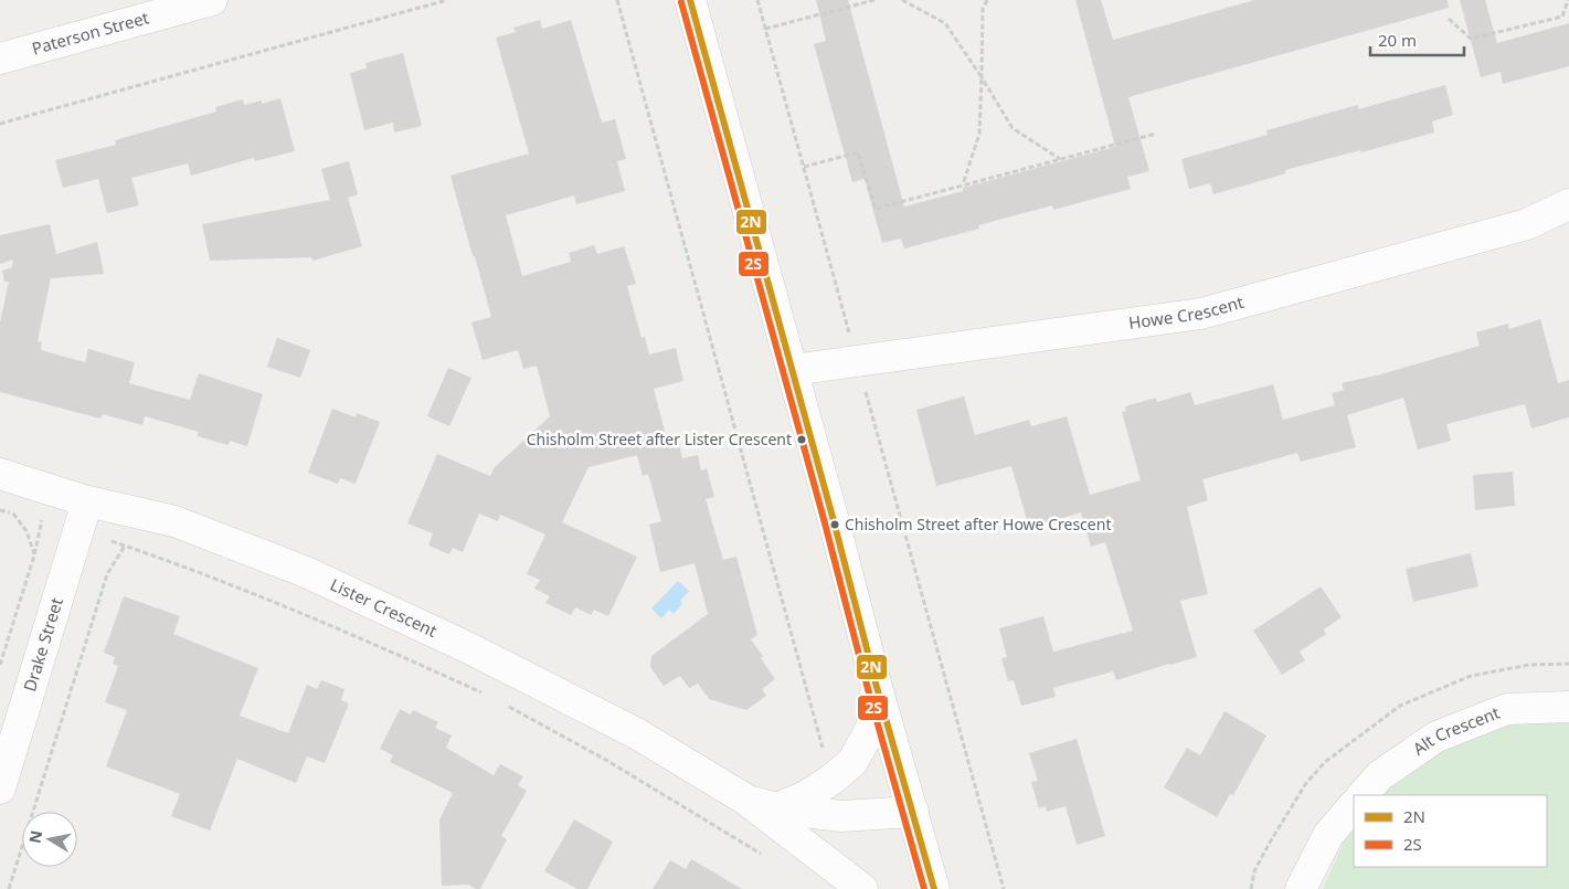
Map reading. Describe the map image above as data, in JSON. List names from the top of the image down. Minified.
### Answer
{"streets":{"street":["Paterson Street","Howe Crescent","Lister Crescent","Drake Street","Alt Crescent"]},"crossings":[["Lister Crescent","Drake Street"]],"places":["Chisholm Street after Lister Crescent","Chisholm Street after Howe Crescent"],"lines":["transit line 2N","transit line 2S"],"legend":["2N","2S"],"scale_bar":"20 m","north":"left"}
